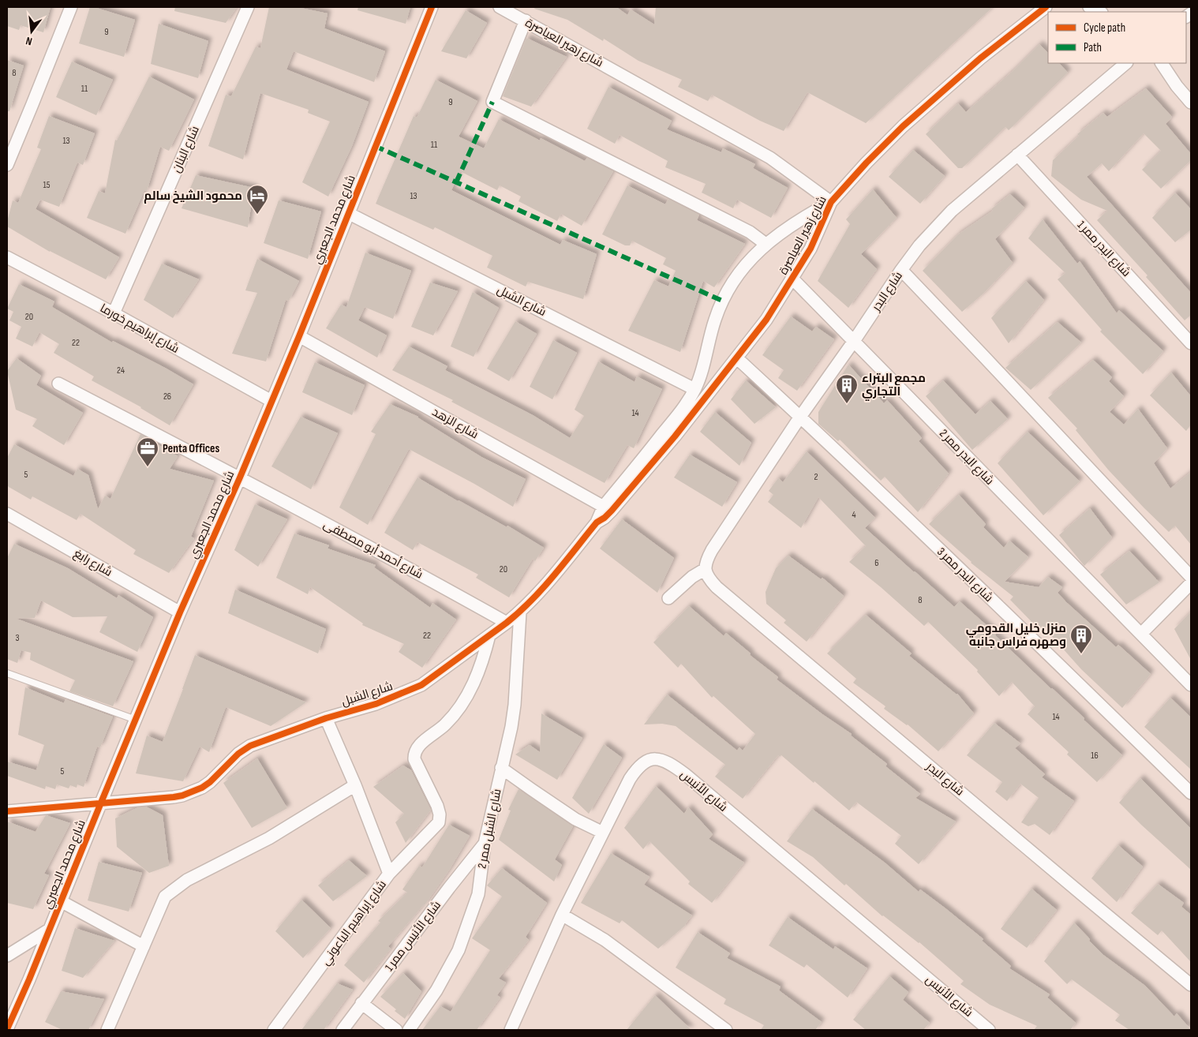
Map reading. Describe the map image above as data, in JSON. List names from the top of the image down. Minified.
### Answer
{"streets":{"street":["شارع زهير العياصرة","شارع البنان","شارع محمد الجعبري","شارع البدر ممر 1","شارع البدر","شارع الشبل","شارع إبراهيم خورما","شارع الزهد","شارع البدر ممر 2","شارع أحمد أبو مصطفى","شارع رابغ","شارع البدر ممر 3","شارع الأنيس","شارع الشبل ممر 2","شارع إبراهيم الباعوني","شارع الأنيس ممر 1"]},"crossings":[["شارع زهير العياصرة","شارع الشبل"],["شارع زهير العياصرة","شارع الزهد"],["شارع زهير العياصرة","شارع البدر ممر 2"],["شارع زهير العياصرة","شارع البدر ممر 3"],["شارع البنان","شارع إبراهيم خورما"],["شارع محمد الجعبري","شارع الشبل"],["شارع محمد الجعبري","شارع إبراهيم خورما"],["شارع محمد الجعبري","شارع الزهد"],["شارع محمد الجعبري","شارع أحمد أبو مصطفى"],["شارع محمد الجعبري","شارع رابغ"],["شارع البدر ممر 1","شارع البدر"],["شارع البدر","شارع البدر ممر 2"],["شارع البدر","شارع البدر ممر 3"],["شارع الشبل","شارع أحمد أبو مصطفى"],["شارع الشبل","شارع الشبل ممر 2"],["شارع الشبل","شارع إبراهيم الباعوني"],["شارع الشبل ممر 2","شارع الأنيس ممر 1"]],"places":{"hotel":["محمود الشيخ سالم"],"building":["مجمع البتراء التجاري","منزل خليل القدومي وصهره فراس جانبه"],"office":["Penta Offices"]},"house_numbers":["9","8","11","9","13","11","15","13","20","22","24","26","14","5","2","4","6","20","8","22","3","14","16","5"],"legend":["Cycle path","Path"],"north":"bottom"}
